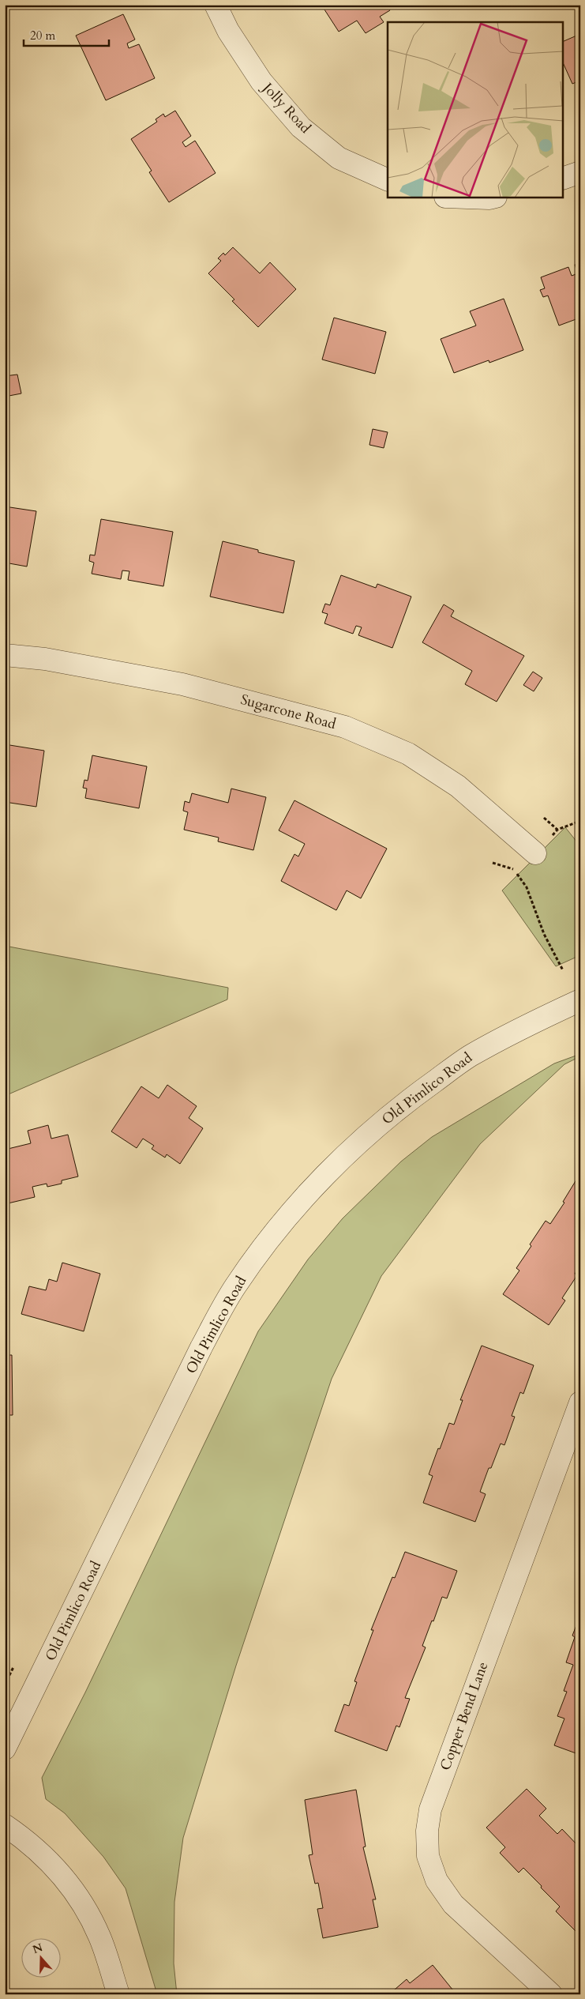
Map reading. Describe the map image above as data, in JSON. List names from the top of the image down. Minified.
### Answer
{"streets":{"street":["Jolly Road","Sugarcone Road","Old Pimlico Road","Copper Bend Lane"]},"scale_bar":"20 m","north":"top"}
